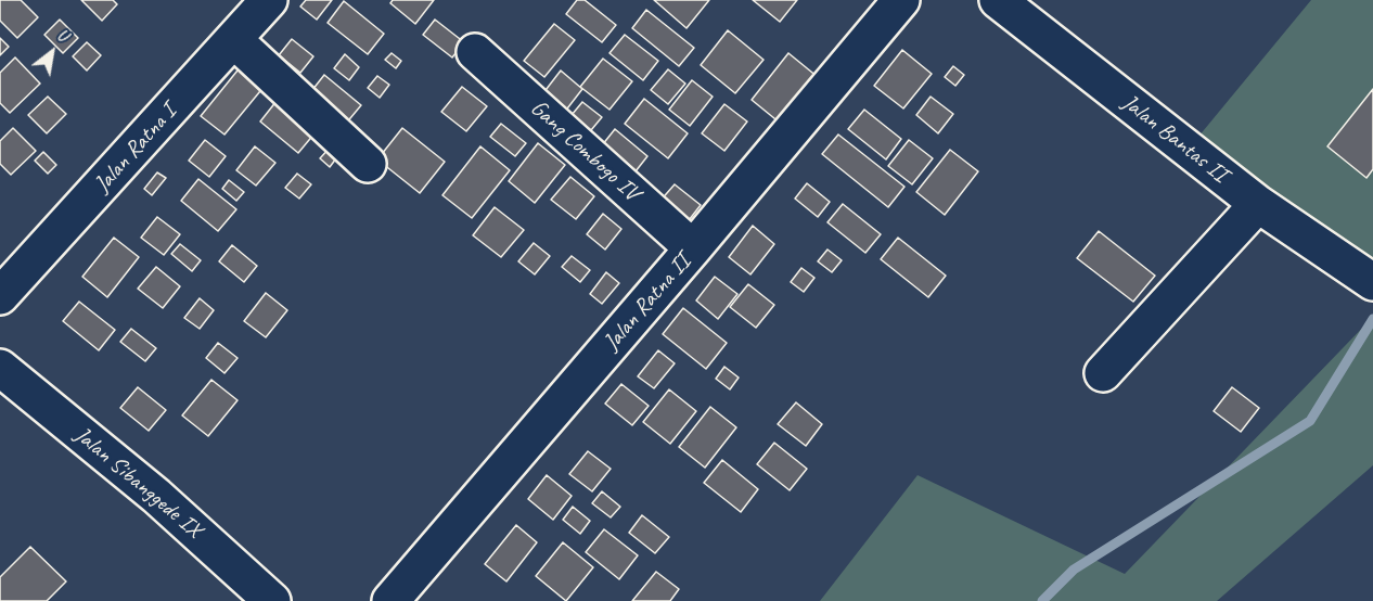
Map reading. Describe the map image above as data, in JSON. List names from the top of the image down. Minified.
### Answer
{"streets":{"street":["Jalan Bantas II","Jalan Ratna I","Gang Combogo IV","Jalan Ratna II","Jalan Sibanggede IX"]},"crossings":[["Gang Combogo IV","Jalan Ratna II"]],"north":"top right"}
